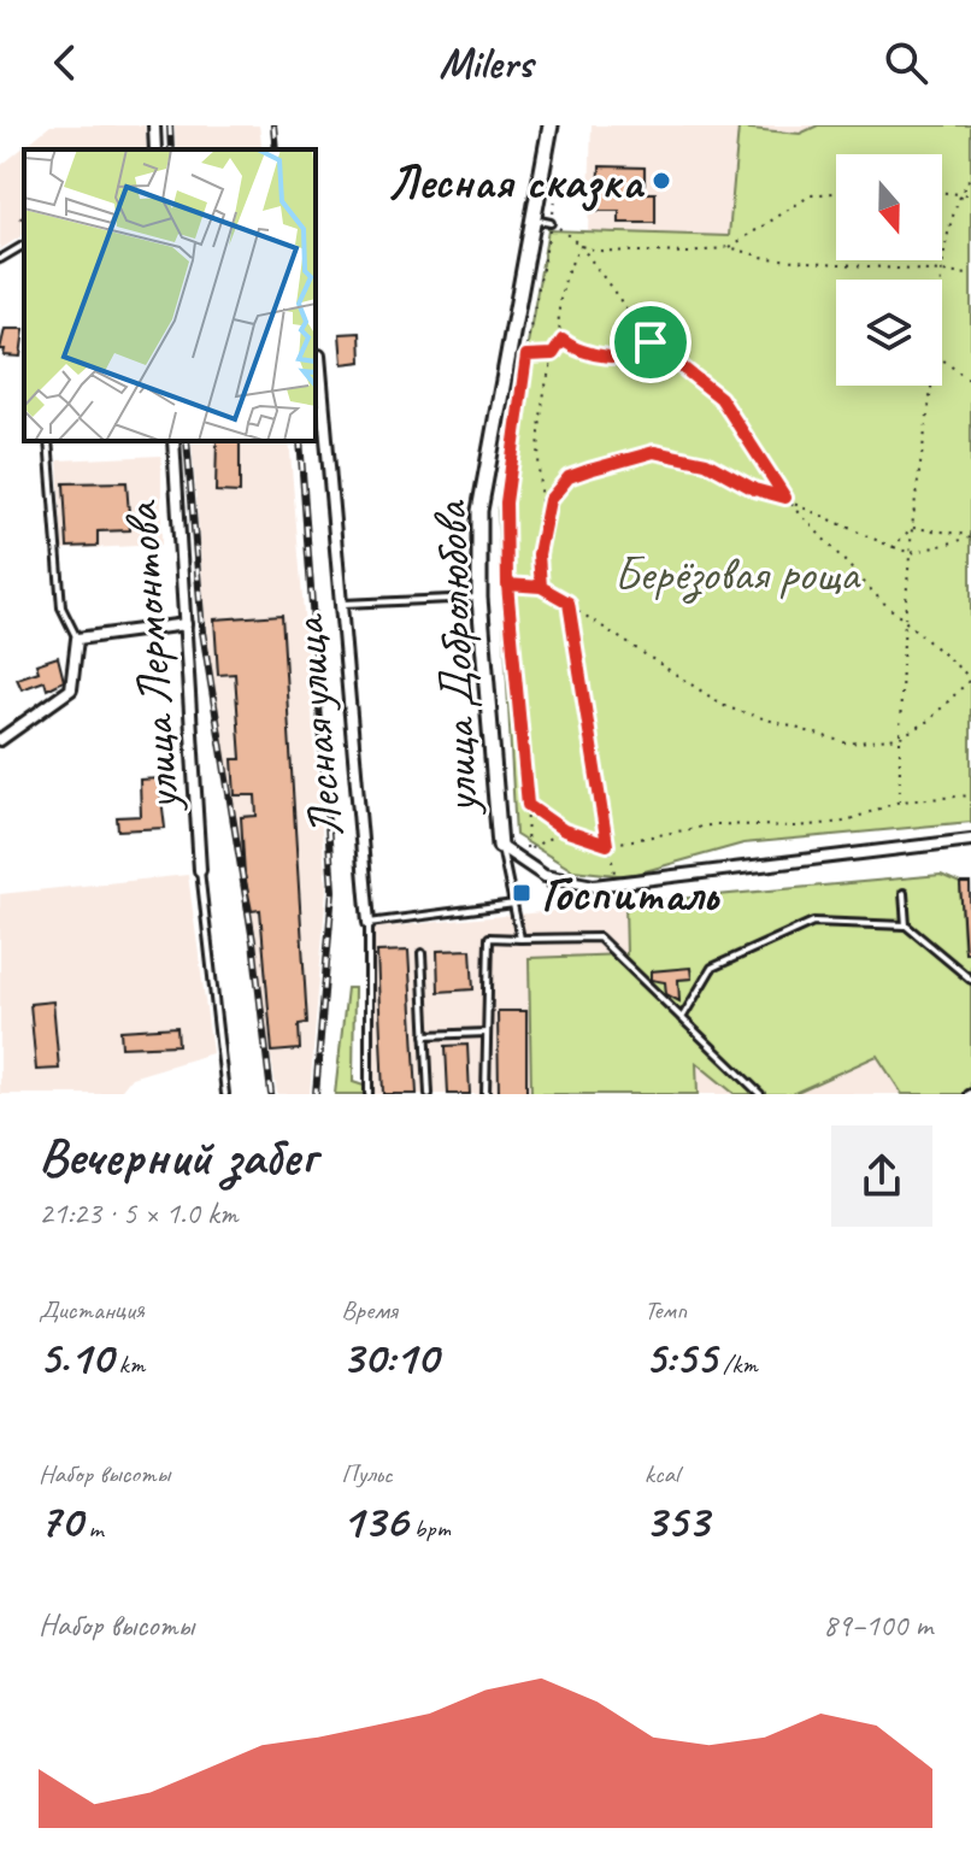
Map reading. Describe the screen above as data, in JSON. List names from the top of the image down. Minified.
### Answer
{"streets":{"street":["улица Лермонтова","улица Добролюбова","Лесная улица"]},"parks":["Берёзовая роща"],"places":{"other":["Лесная сказка"],"transit":["Госпиталь"]},"north":"bottom","page":{"header":"Milers","heading":["Вечерний забег","21:23 · 5 × 1.0 km"],"stats":[["Дистанция","5.10 km"],["Время","30:10"],["Темп","5:55 /km"],["Набор высоты","70 m"],["Пульс","136 bpm"],["kcal","353"]],"chart":["Набор высоты","89–100 m"]}}
